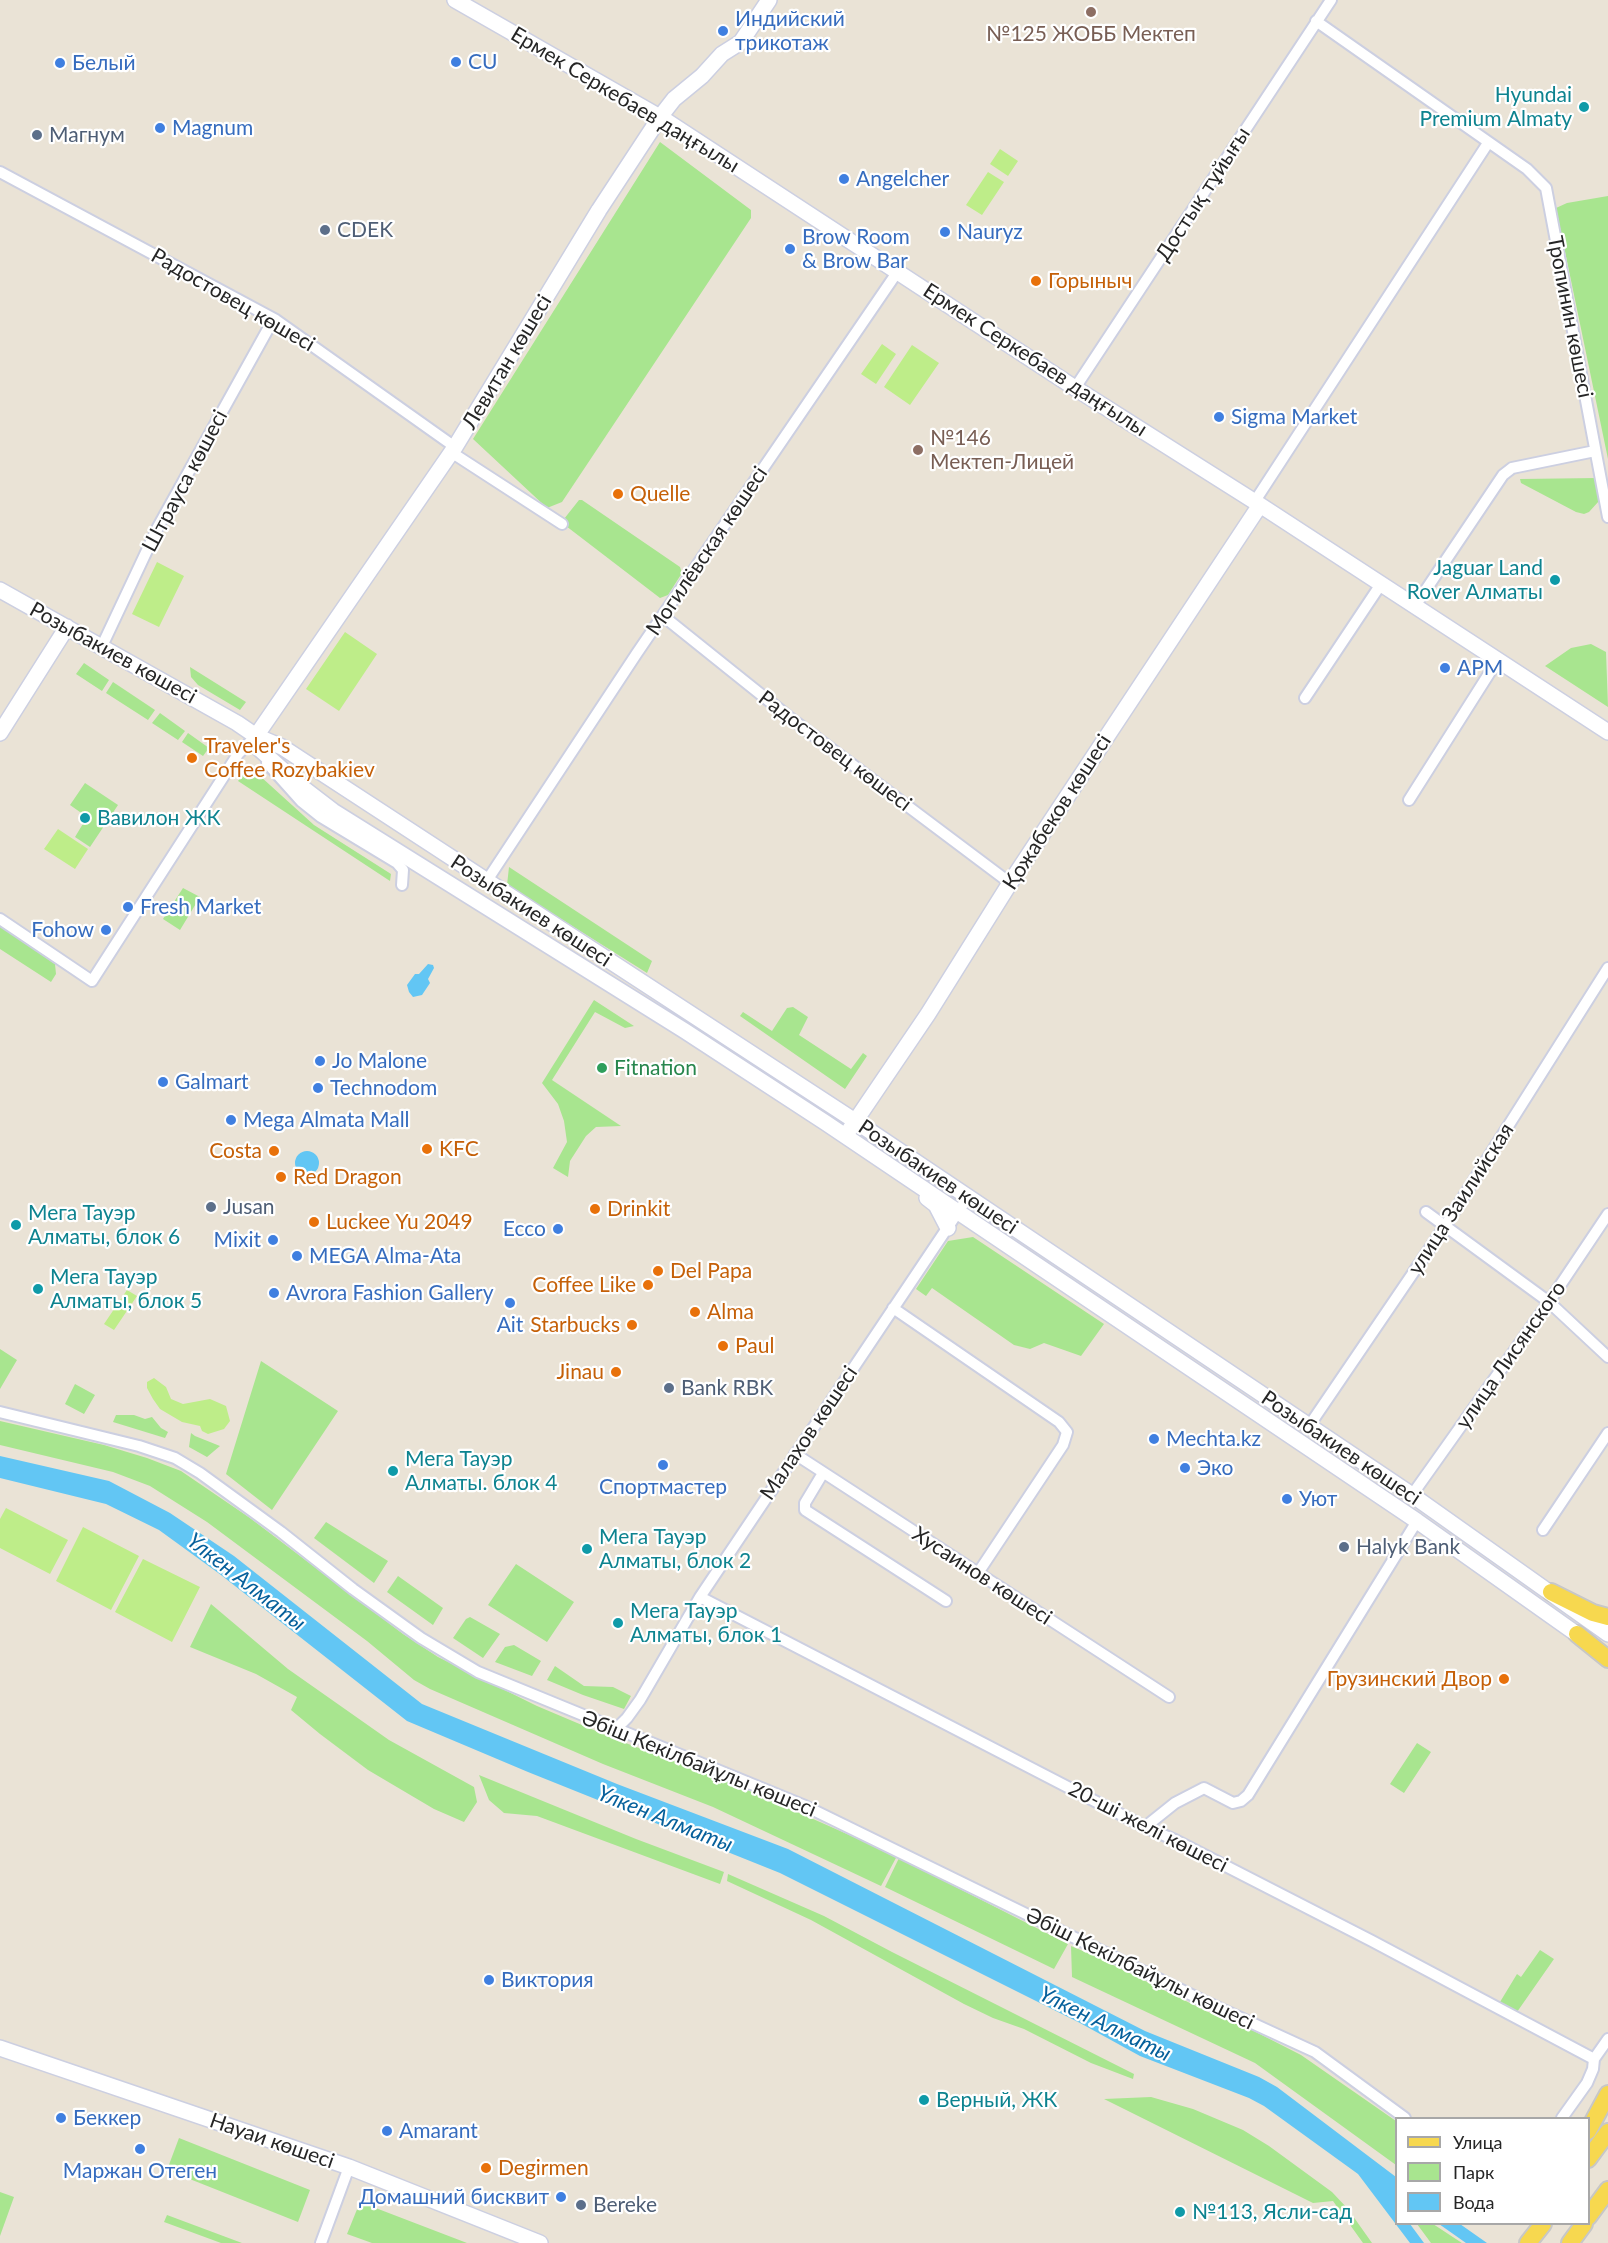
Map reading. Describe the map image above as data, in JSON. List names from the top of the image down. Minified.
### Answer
{"streets":{"street":["Ермек Серкебаев даңғылы","Достық тұйығы","Радостовец көшесі","Тропинин көшесі","Левитан көшесі","Штрауса көшесі","Могилёвская көшесі","Розыбакиев көшесі","Қожабеков көшесі","улица Заилийская","улица Лисянского","Малахов көшесі","Хусаинов көшесі","Әбіш Кекілбайұлы көшесі","20-ші желі көшесі","Науаи көшесі"]},"crossings":[["Ермек Серкебаев даңғылы","Достық тұйығы"],["Ермек Серкебаев даңғылы","Левитан көшесі"],["Ермек Серкебаев даңғылы","Могилёвская көшесі"],["Ермек Серкебаев даңғылы","Қожабеков көшесі"],["Радостовец көшесі","Левитан көшесі"],["Радостовец көшесі","Штрауса көшесі"],["Радостовец көшесі","Могилёвская көшесі"],["Радостовец көшесі","Қожабеков көшесі"],["Левитан көшесі","Розыбакиев көшесі"],["Штрауса көшесі","Розыбакиев көшесі"],["Могилёвская көшесі","Розыбакиев көшесі"],["Розыбакиев көшесі","Қожабеков көшесі"],["Розыбакиев көшесі","улица Заилийская"],["Розыбакиев көшесі","улица Лисянского"],["Розыбакиев көшесі","Малахов көшесі"],["Малахов көшесі","Хусаинов көшесі"],["Малахов көшесі","Әбіш Кекілбайұлы көшесі"],["Малахов көшесі","20-ші желі көшесі"]],"water":["Үлкен Алматы"],"places":["№125 ЖОББ Мектеп","Индийский трикотаж","CU","Белый","Hyundai Premium Almaty","Magnum","Магнум","Angelcher","CDEK","Nauryz","Brow Room & Brow Bar","Горыныч","Sigma Market","№146 Мектеп-Лицей","Quelle","Jaguar Land Rover Алматы","APM","Traveler's Coffee Rozybakiev","Вавилон ЖК","Fresh Market","Fohow","Jo Malone","Fitnation","Galmart","Technodom","Mega Almata Mall","KFC","Costa","Red Dragon","Jusan","Drinkit","Luckee Yu 2049","Мега Тауэр Алматы, блок 6","Ecco","Mixit","MEGA Alma-Ata","Del Papa","Coffee Like","Мега Тауэр Алматы, блок 5","Avrora Fashion Gallery","Ait","Alma","Starbucks","Paul","Jinau","Bank RBK","Mechta.kz","Спортмастер","Эко","Мега Тауэр Алматы. блок 4","Уют","Halyk Bank","Мега Тауэр Алматы, блок 2","Мега Тауэр Алматы, блок 1","Грузинский Двор","Виктория","Верный, ЖК","Беккер","Amarant","Маржан Отеген","Degirmen","Домашний бисквит","Bereke","№113, Ясли-сад"],"legend":["Улица","Парк","Вода"]}
